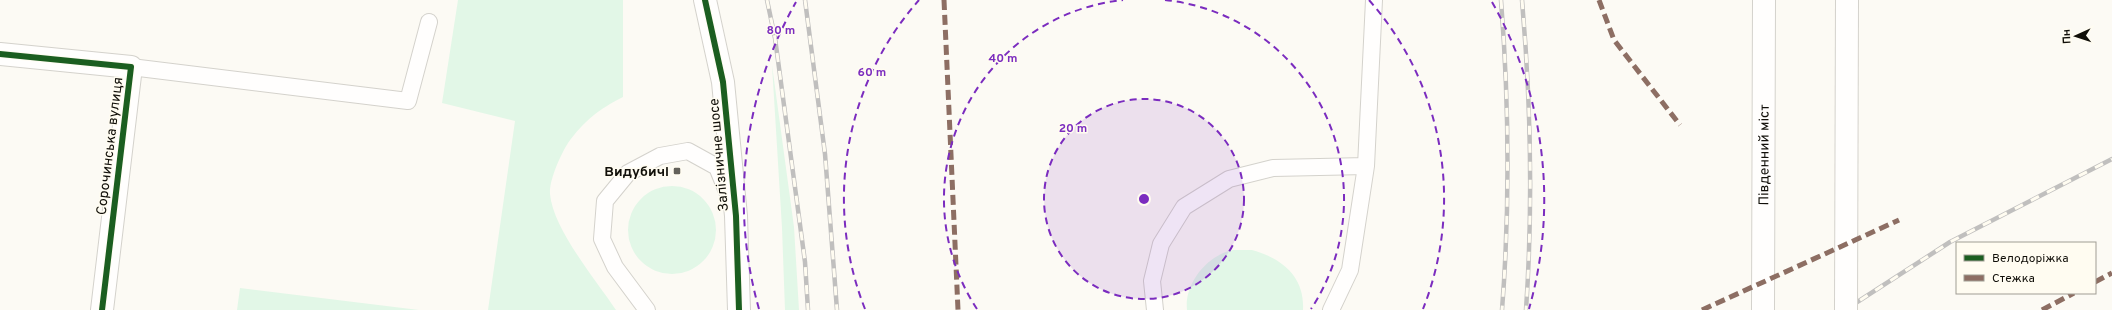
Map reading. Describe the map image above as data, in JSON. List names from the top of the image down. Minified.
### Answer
{"streets":{"street":["Сорочинська вулиця","Залізничне шосе","Південний міст"]},"places":{"transit":["Видубичі"]},"legend":["Велодоріжка","Стежка"],"north":"left","rings":["80 m","40 m","60 m","20 m"]}
